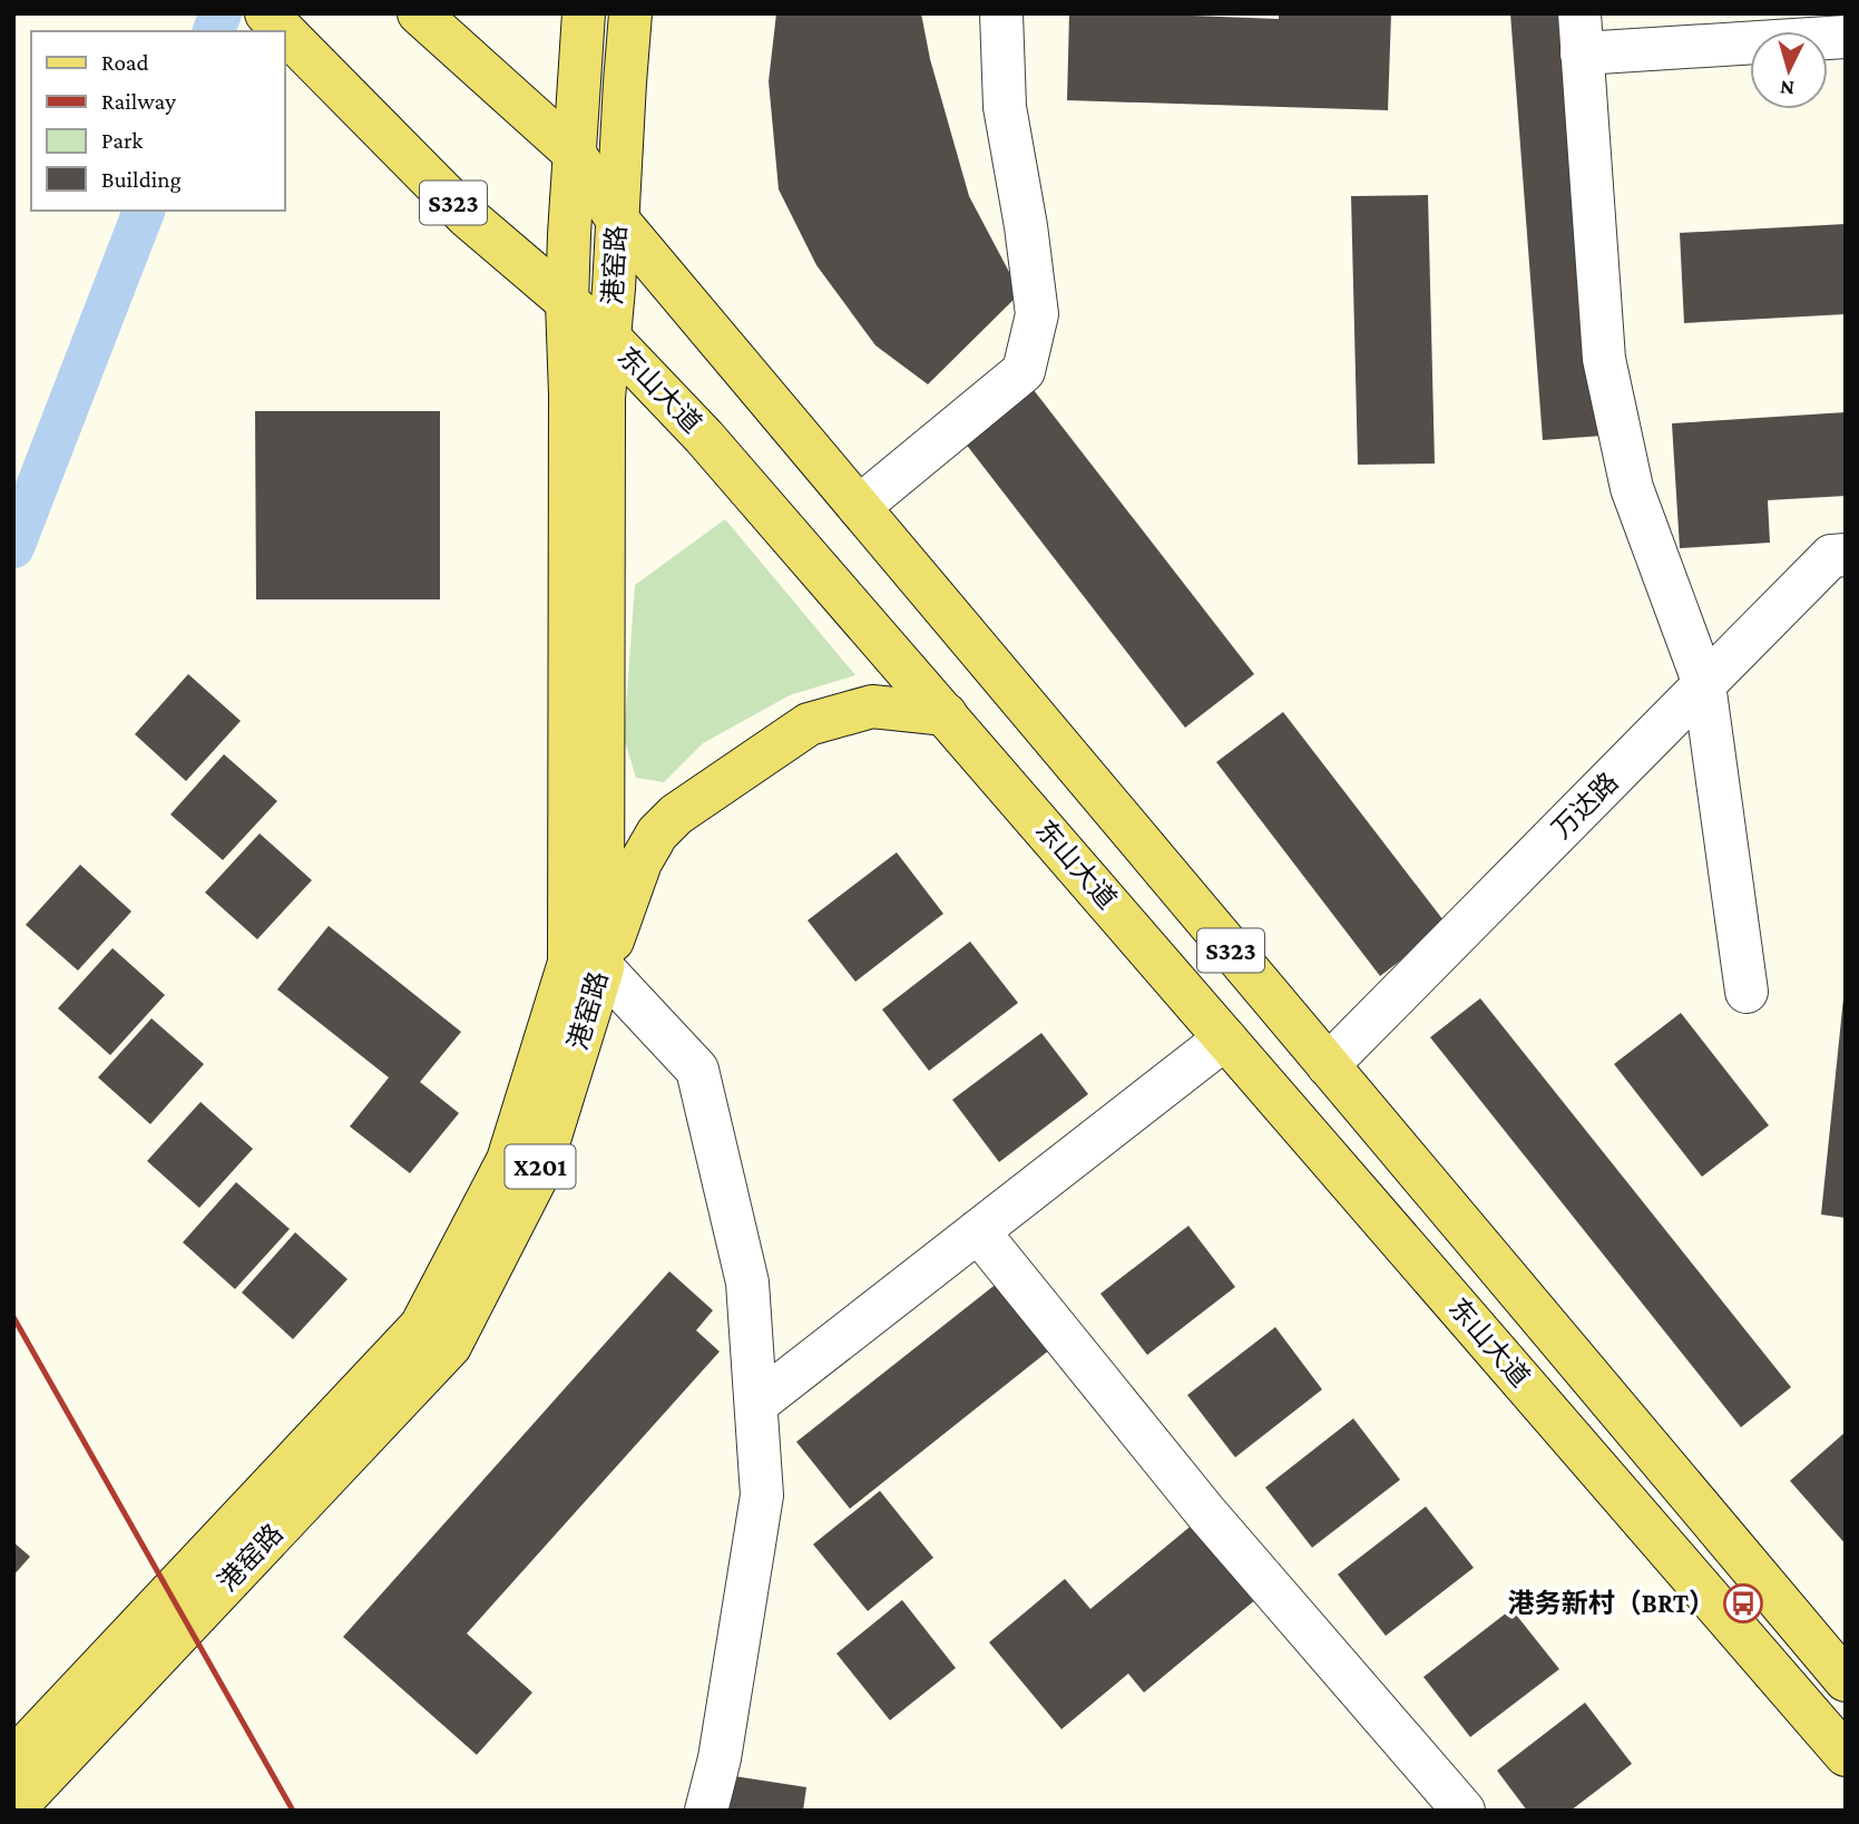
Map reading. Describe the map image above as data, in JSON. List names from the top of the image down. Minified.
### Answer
{"streets":{"main road":["S323","港窑路","东山大道","X201"],"street":["万达路"]},"crossings":[["港窑路","东山大道"],["东山大道","万达路"]],"places":{"bus stop":["港务新村（BRT）"]},"legend":["Road","Railway","Park","Building"],"north":"bottom"}
